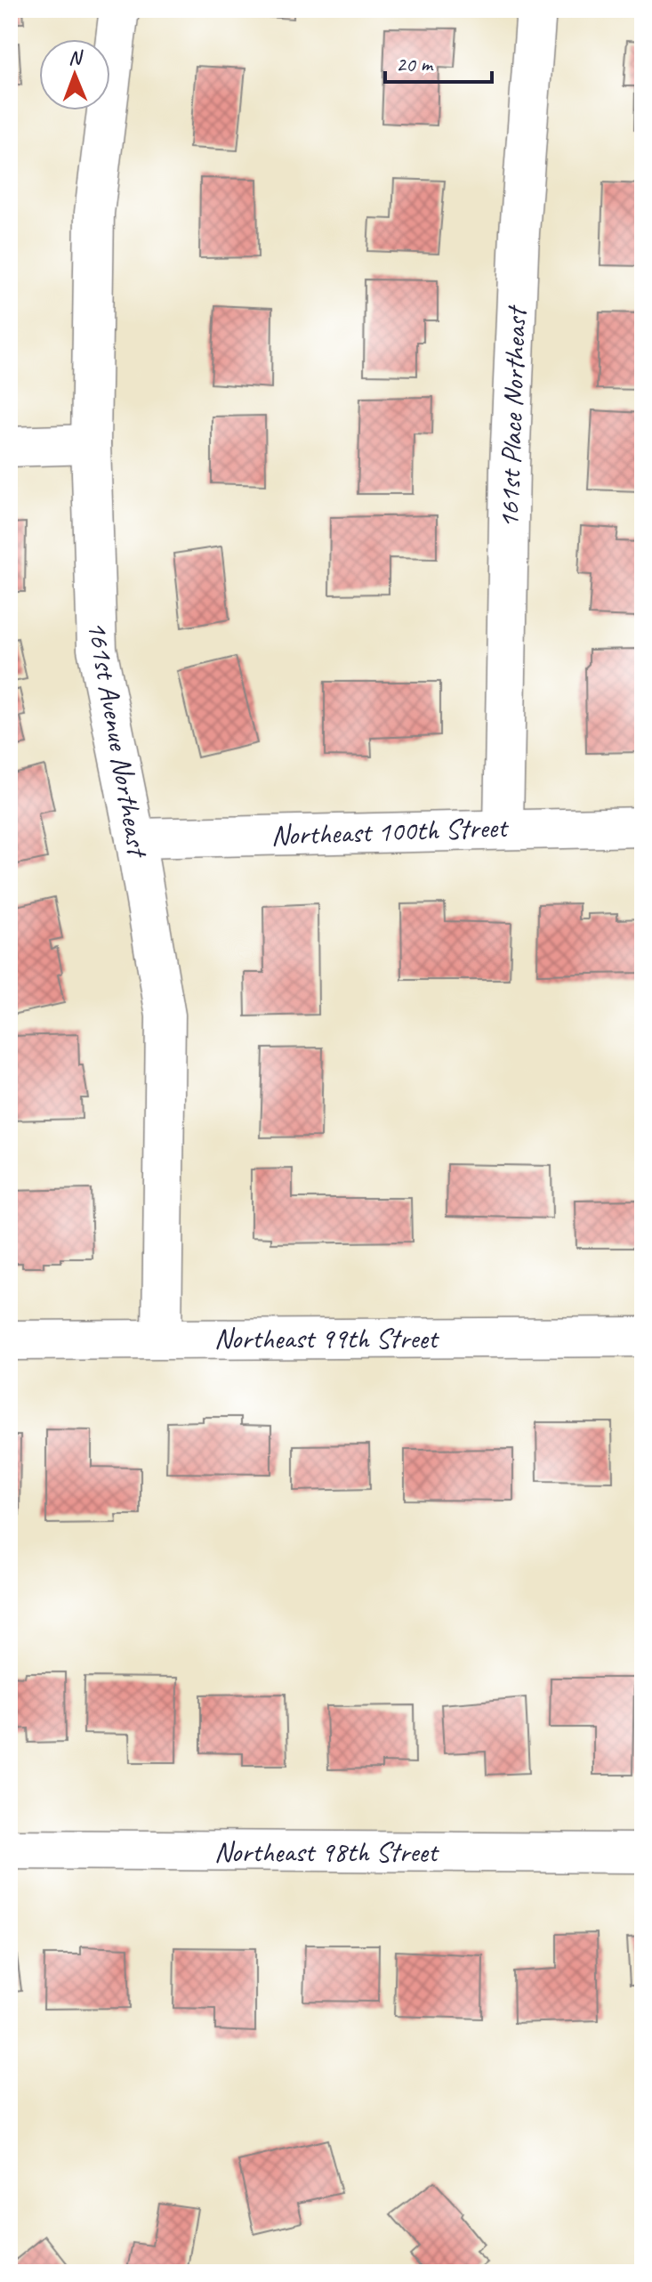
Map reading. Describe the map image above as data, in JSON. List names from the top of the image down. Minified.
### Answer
{"streets":{"street":["161st Place Northeast","161st Avenue Northeast","Northeast 100th Street","Northeast 99th Street","Northeast 98th Street"]},"crossings":[["161st Place Northeast","Northeast 100th Street"],["161st Avenue Northeast","Northeast 100th Street"],["161st Avenue Northeast","Northeast 99th Street"]],"scale_bar":"20 m","north":"top"}
